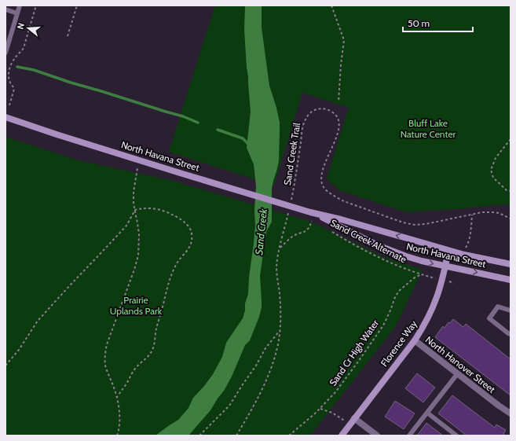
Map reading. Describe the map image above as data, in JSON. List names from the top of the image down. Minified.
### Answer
{"streets":{"main road":["North Havana Street","Florence Way"],"street":["North Hanover Street"],"path":["Sand Creek Trail","Sand Creek Alternate","Sand Cr High Water"]},"crossings":[["North Havana Street","Florence Way"],["Sand Creek Alternate","Sand Cr High Water"],["Florence Way","North Hanover Street"]],"water":["Sand Creek"],"parks":["Bluff Lake Nature Center","Prairie Uplands Park"],"scale_bar":"50 m","north":"left"}
